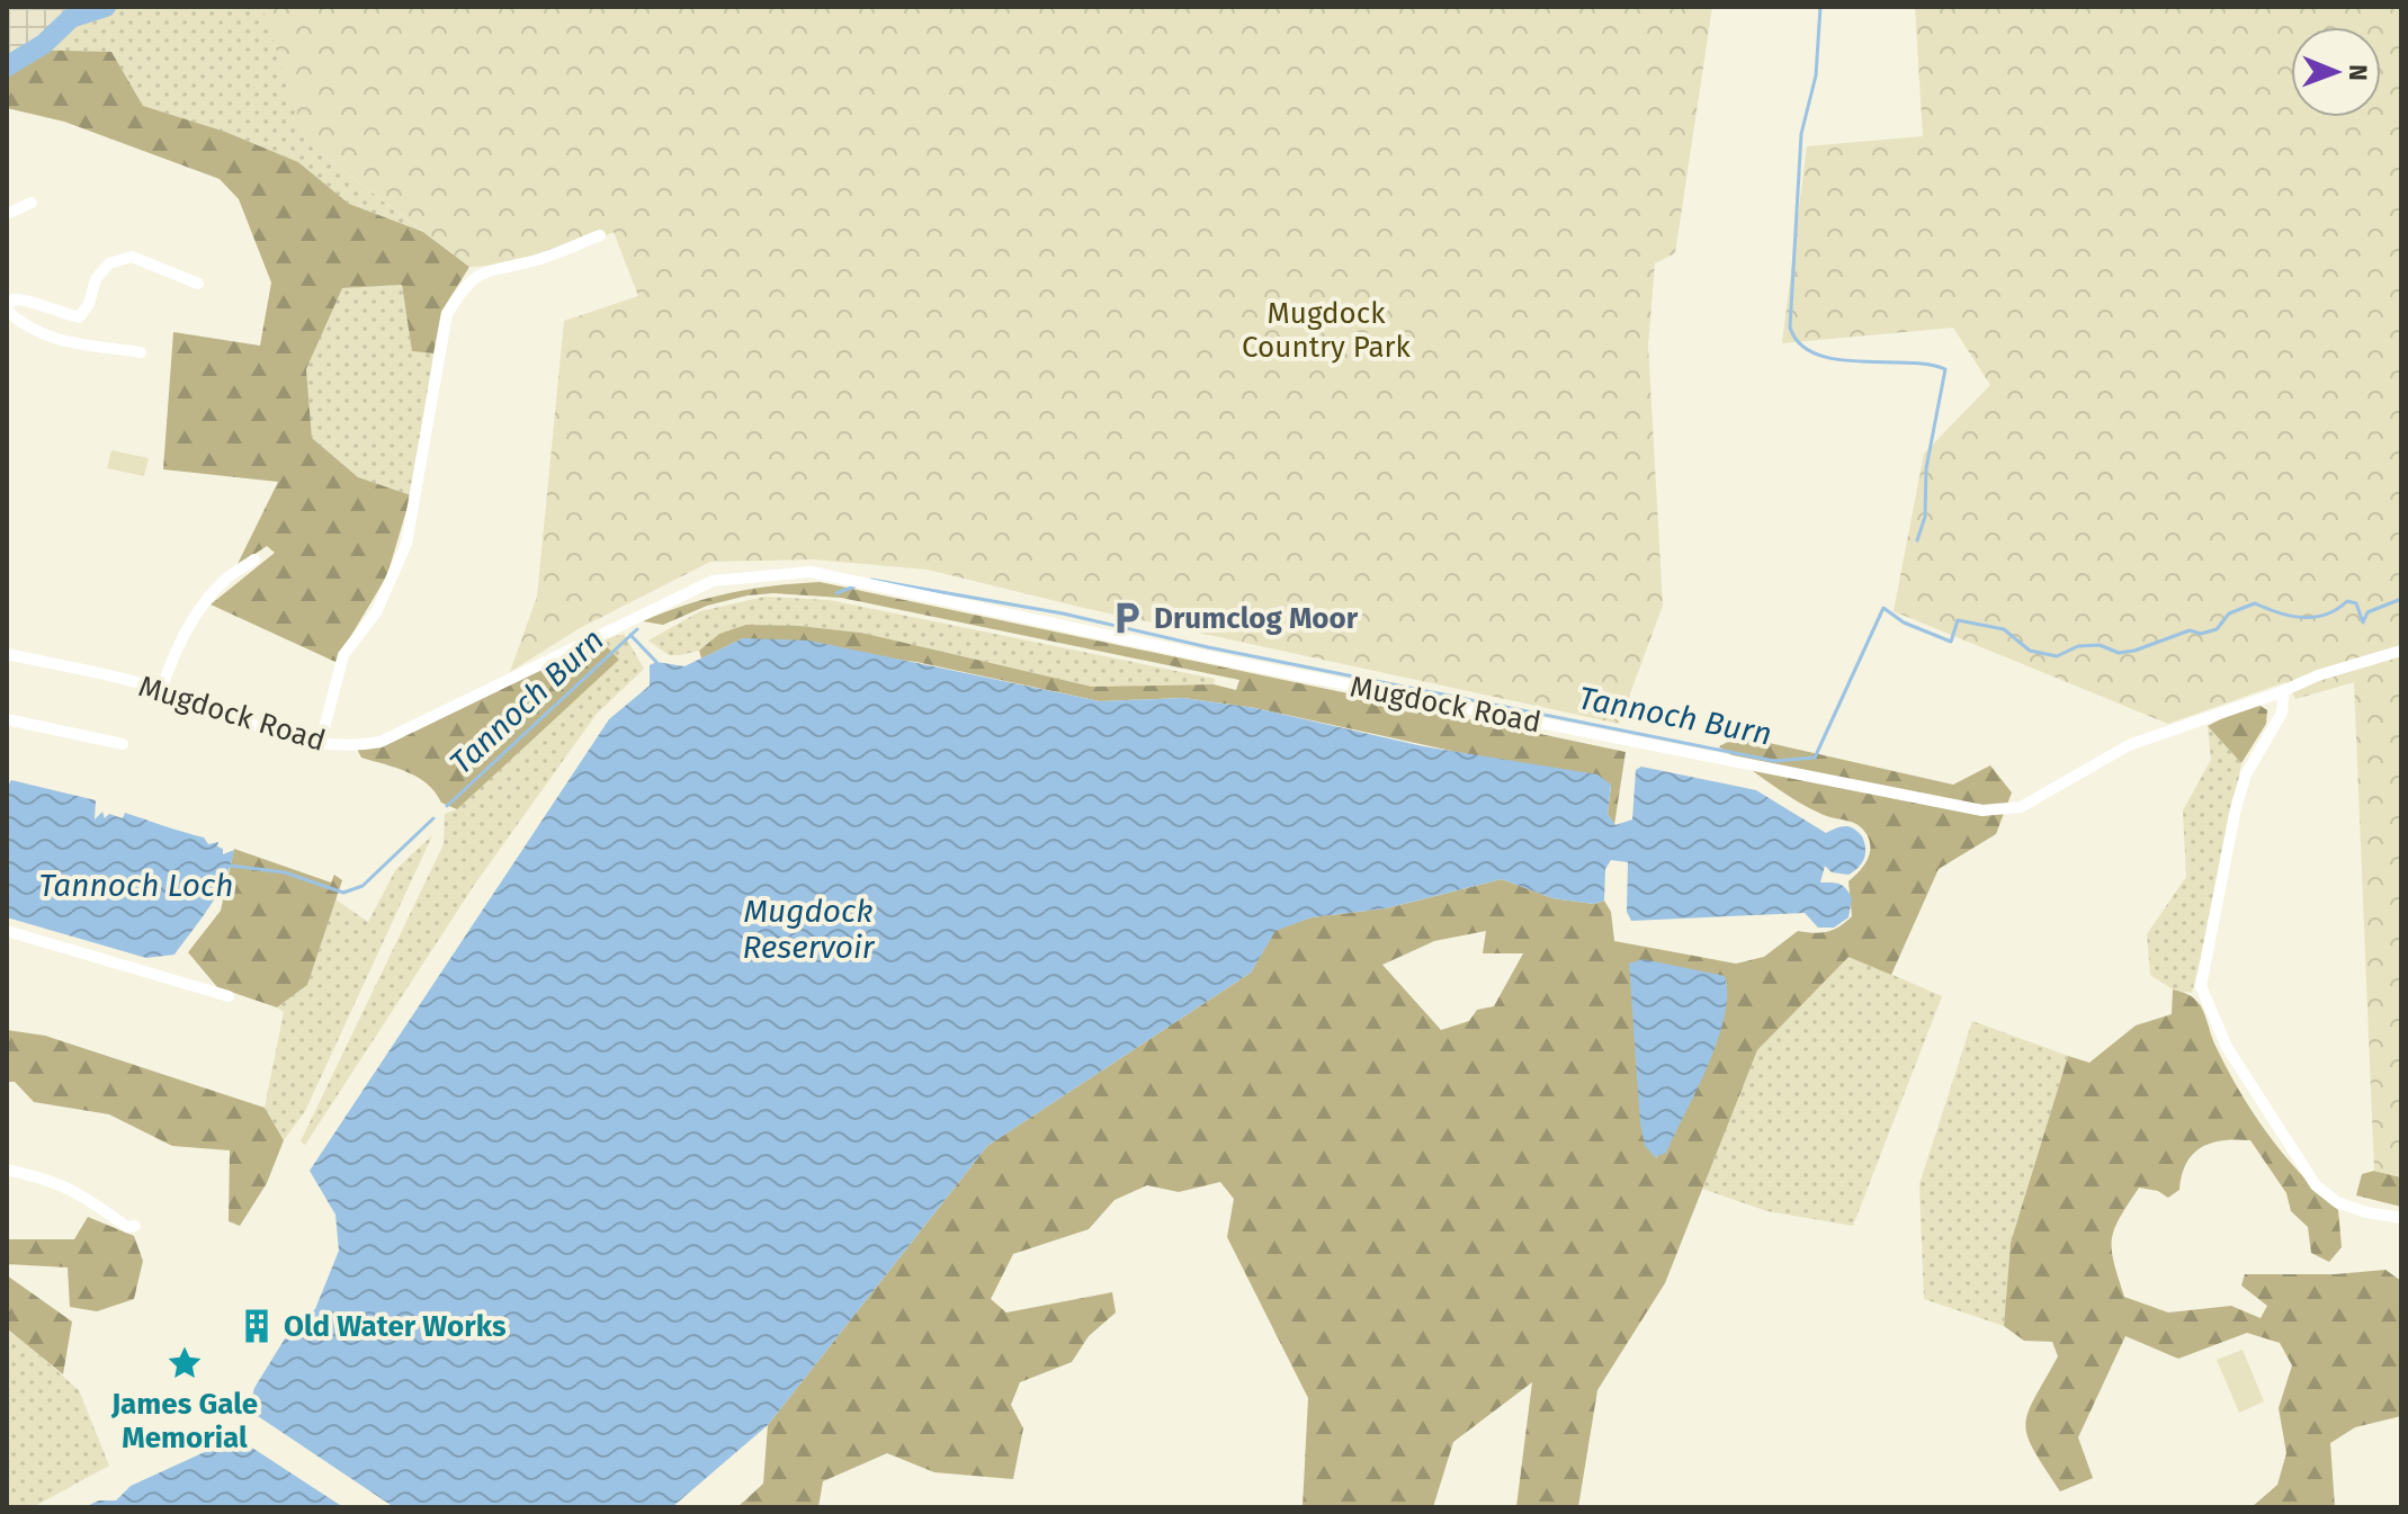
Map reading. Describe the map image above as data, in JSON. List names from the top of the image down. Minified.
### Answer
{"streets":{"street":["Mugdock Road"]},"water":["Tannoch Burn","Tannoch Loch","Mugdock Reservoir"],"parks":["Mugdock Country Park"],"places":{"parking":["Drumclog Moor"],"building":["Old Water Works"],"place":["James Gale Memorial"]},"north":"right"}
